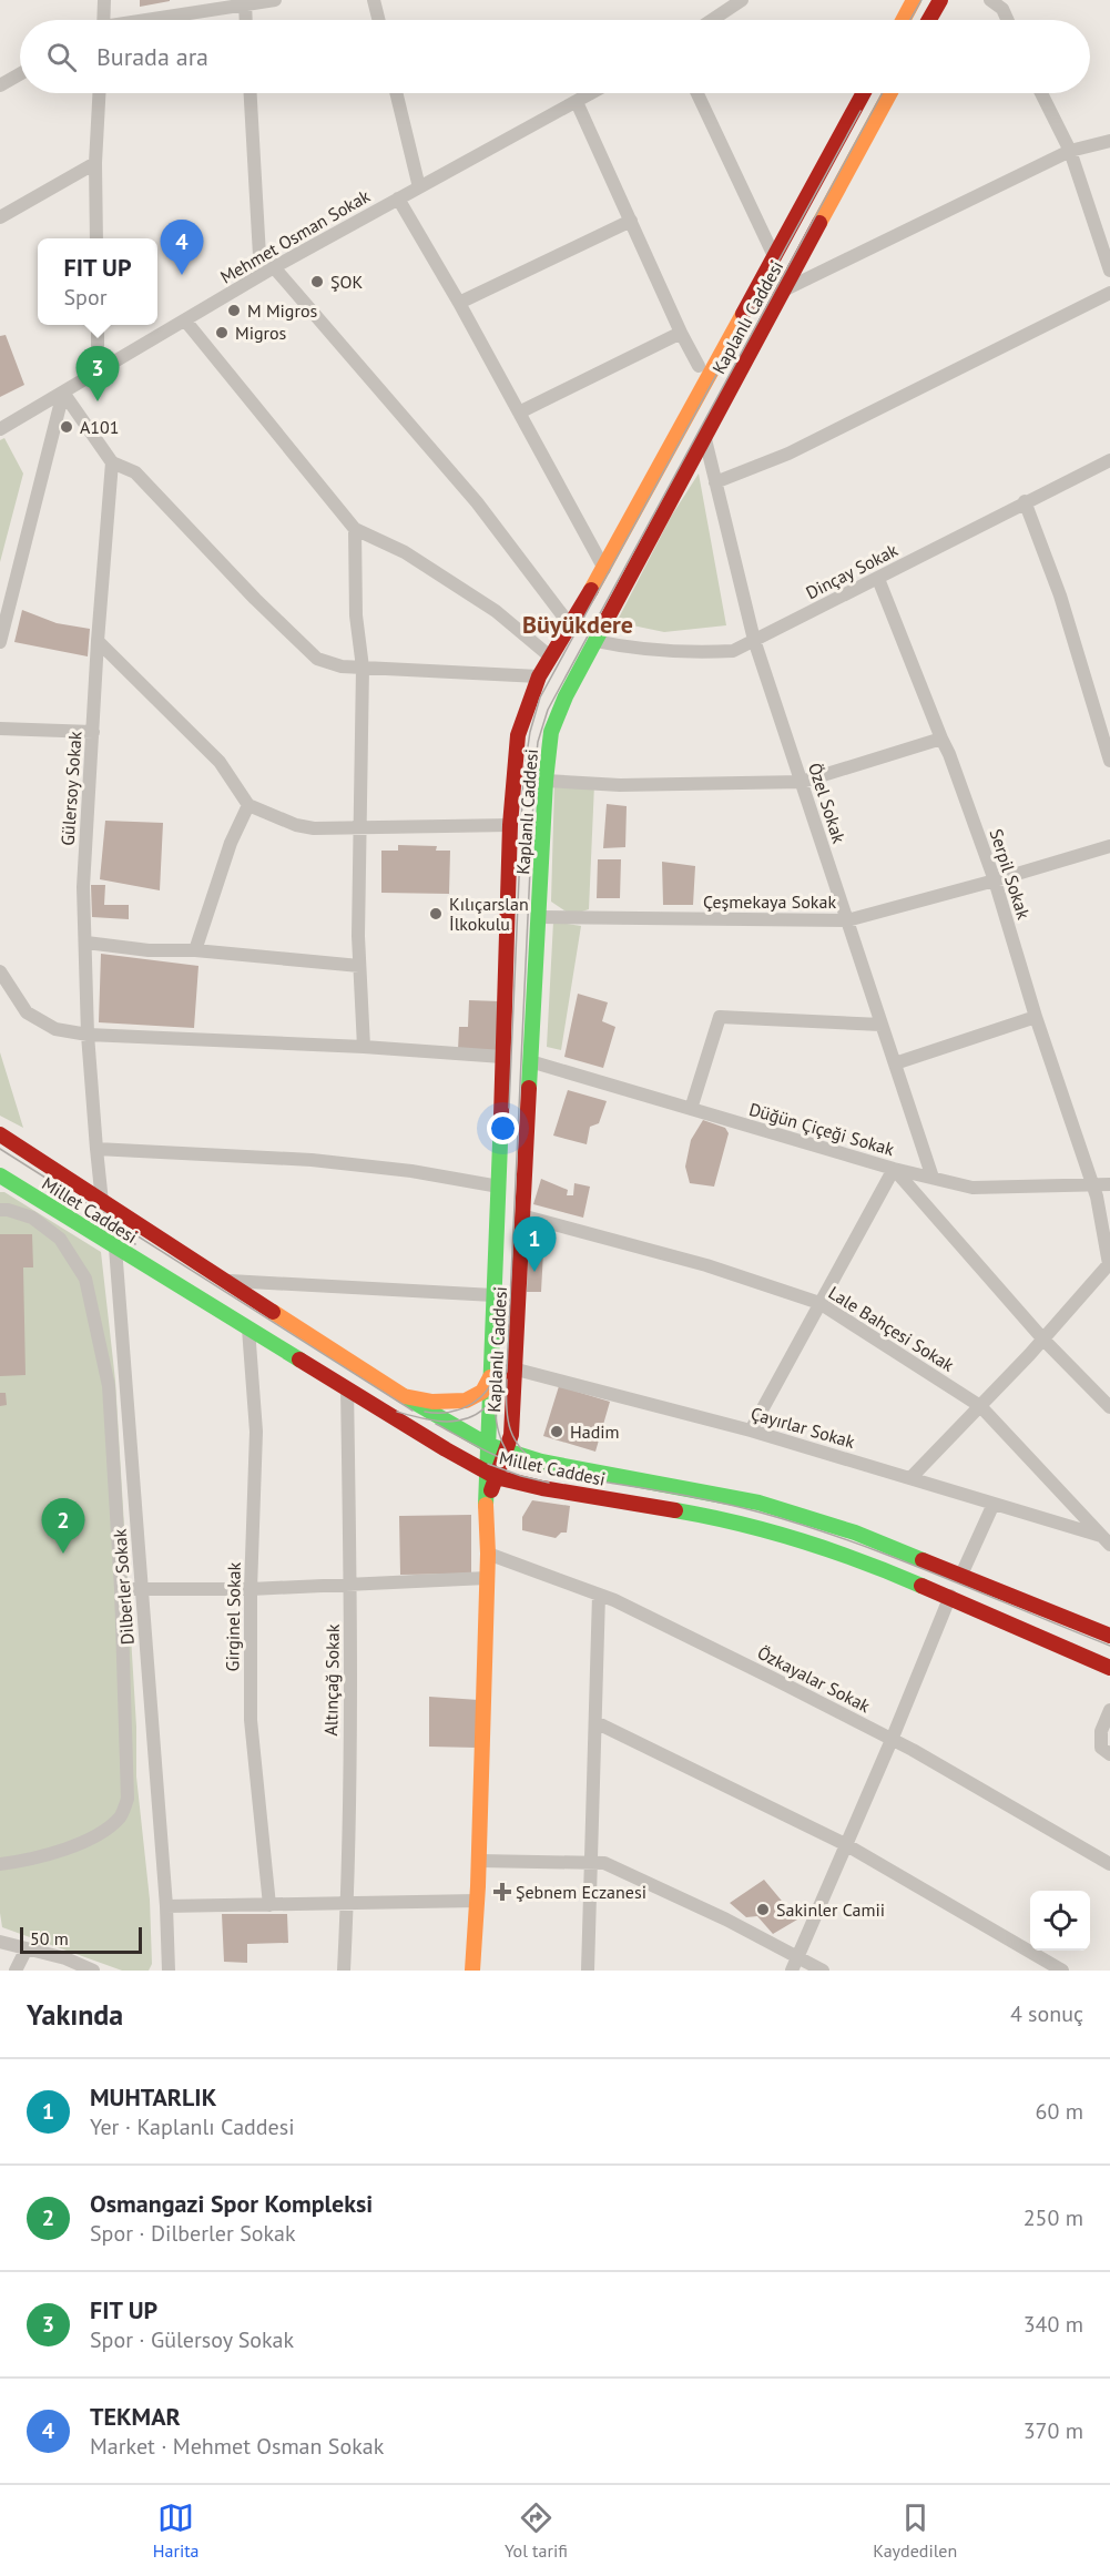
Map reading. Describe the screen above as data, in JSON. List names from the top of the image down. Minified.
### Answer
{"streets":{"main road":["Kaplanlı Caddesi","Millet Caddesi"],"street":["Mehmet Osman Sokak","Dinçay Sokak","Gülersoy Sokak","Özel Sokak","Serpil Sokak","Çeşmekaya Sokak","Düğün Çiçeği Sokak","Lale Bahçesi Sokak","Çayırlar Sokak","Dilberler Sokak","Girginel Sokak","Özkayalar Sokak","Altınçağ Sokak"]},"crossings":[["Kaplanlı Caddesi","Dinçay Sokak"],["Kaplanlı Caddesi","Özel Sokak"],["Kaplanlı Caddesi","Çeşmekaya Sokak"],["Kaplanlı Caddesi","Düğün Çiçeği Sokak"],["Kaplanlı Caddesi","Millet Caddesi"],["Kaplanlı Caddesi","Lale Bahçesi Sokak"],["Kaplanlı Caddesi","Çayırlar Sokak"],["Kaplanlı Caddesi","Özkayalar Sokak"],["Dinçay Sokak","Özel Sokak"],["Dinçay Sokak","Serpil Sokak"],["Gülersoy Sokak","Millet Caddesi"],["Gülersoy Sokak","Dilberler Sokak"],["Özel Sokak","Çeşmekaya Sokak"],["Özel Sokak","Düğün Çiçeği Sokak"],["Serpil Sokak","Çeşmekaya Sokak"],["Serpil Sokak","Düğün Çiçeği Sokak"],["Millet Caddesi","Çayırlar Sokak"],["Millet Caddesi","Dilberler Sokak"],["Millet Caddesi","Girginel Sokak"],["Millet Caddesi","Altınçağ Sokak"],["Lale Bahçesi Sokak","Çayırlar Sokak"]],"districts":["Büyükdere"],"places":{"other":["ŞOK","M Migros","Migros","A101","Kılıçarslan İlkokulu","Hadim","Sakinler Camii"],"health":["Şebnem Eczanesi"]},"scale_bar":"50 m","page":{"search":"Burada ara","pins":["4","3","1","2"],"popup":["FIT UP","Spor"],"scale":"50 m","heading":["Yakında","4 sonuç"],"list":[{"mark":"1","name":"MUHTARLIK","note":"Yer · Kaplanlı Caddesi","value":"60 m"},{"mark":"2","name":"Osmangazi Spor Kompleksi","note":"Spor · Dilberler Sokak","value":"250 m"},{"mark":"3","name":"FIT UP","note":"Spor · Gülersoy Sokak","value":"340 m"},{"mark":"4","name":"TEKMAR","note":"Market · Mehmet Osman Sokak","value":"370 m"}],"nav":["Harita","Yol tarifi","Kaydedilen"]}}
